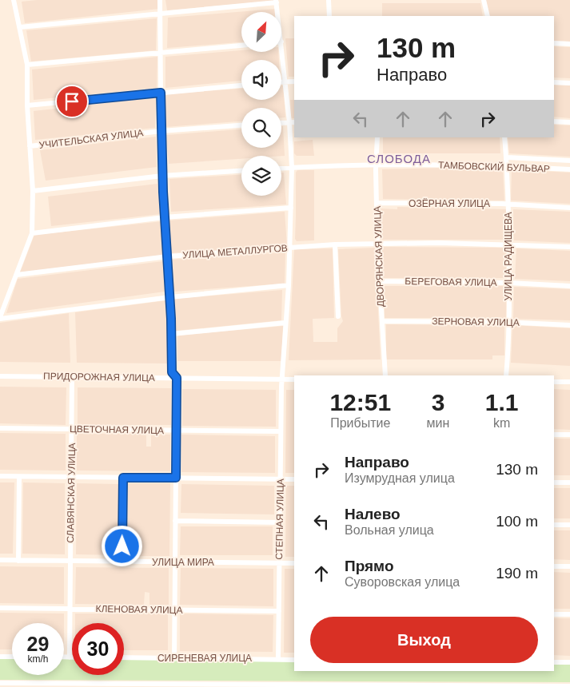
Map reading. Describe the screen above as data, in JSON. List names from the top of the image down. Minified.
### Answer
{"streets":{"street":["УЧИТЕЛЬСКАЯ УЛИЦА","ТАМБОВСКИЙ БУЛЬВАР","ОЗЁРНАЯ УЛИЦА","УЛИЦА МЕТАЛЛУРГОВ","ДВОРЯНСКАЯ УЛИЦА","УЛИЦА РАДИЩЕВА","БЕРЕГОВАЯ УЛИЦА","ЗЕРНОВАЯ УЛИЦА","ПРИДОРОЖНАЯ УЛИЦА","ЦВЕТОЧНАЯ УЛИЦА","СЛАВЯНСКАЯ УЛИЦА","СТЕПНАЯ УЛИЦА","УЛИЦА МИРА","КЛЕНОВАЯ УЛИЦА","СИРЕНЕВАЯ УЛИЦА"]},"crossings":[["ТАМБОВСКИЙ БУЛЬВАР","ДВОРЯНСКАЯ УЛИЦА"],["ТАМБОВСКИЙ БУЛЬВАР","УЛИЦА РАДИЩЕВА"],["ОЗЁРНАЯ УЛИЦА","ДВОРЯНСКАЯ УЛИЦА"],["ОЗЁРНАЯ УЛИЦА","УЛИЦА РАДИЩЕВА"],["УЛИЦА МЕТАЛЛУРГОВ","ДВОРЯНСКАЯ УЛИЦА"],["УЛИЦА МЕТАЛЛУРГОВ","СТЕПНАЯ УЛИЦА"],["ДВОРЯНСКАЯ УЛИЦА","БЕРЕГОВАЯ УЛИЦА"],["ДВОРЯНСКАЯ УЛИЦА","ЗЕРНОВАЯ УЛИЦА"],["УЛИЦА РАДИЩЕВА","БЕРЕГОВАЯ УЛИЦА"],["УЛИЦА РАДИЩЕВА","ЗЕРНОВАЯ УЛИЦА"],["ПРИДОРОЖНАЯ УЛИЦА","СЛАВЯНСКАЯ УЛИЦА"],["ПРИДОРОЖНАЯ УЛИЦА","СТЕПНАЯ УЛИЦА"],["ЦВЕТОЧНАЯ УЛИЦА","СЛАВЯНСКАЯ УЛИЦА"],["ЦВЕТОЧНАЯ УЛИЦА","СТЕПНАЯ УЛИЦА"],["СЛАВЯНСКАЯ УЛИЦА","УЛИЦА МИРА"],["СЛАВЯНСКАЯ УЛИЦА","КЛЕНОВАЯ УЛИЦА"],["СТЕПНАЯ УЛИЦА","УЛИЦА МИРА"],["СТЕПНАЯ УЛИЦА","КЛЕНОВАЯ УЛИЦА"],["СТЕПНАЯ УЛИЦА","СИРЕНЕВАЯ УЛИЦА"]],"districts":["СЛОБОДА"],"north":"top right","page":{"turn":["130 m","Направо"],"eta":["12:51","Прибытие","3","мин","1.1","km"],"list":[{"name":"Направо","note":"Изумрудная улица","value":"130 m"},{"name":"Налево","note":"Вольная улица","value":"100 m"},{"name":"Прямо","note":"Суворовская улица","value":"190 m"}],"buttons":"Выход","speed":"29 km/h","limit":"30"}}
